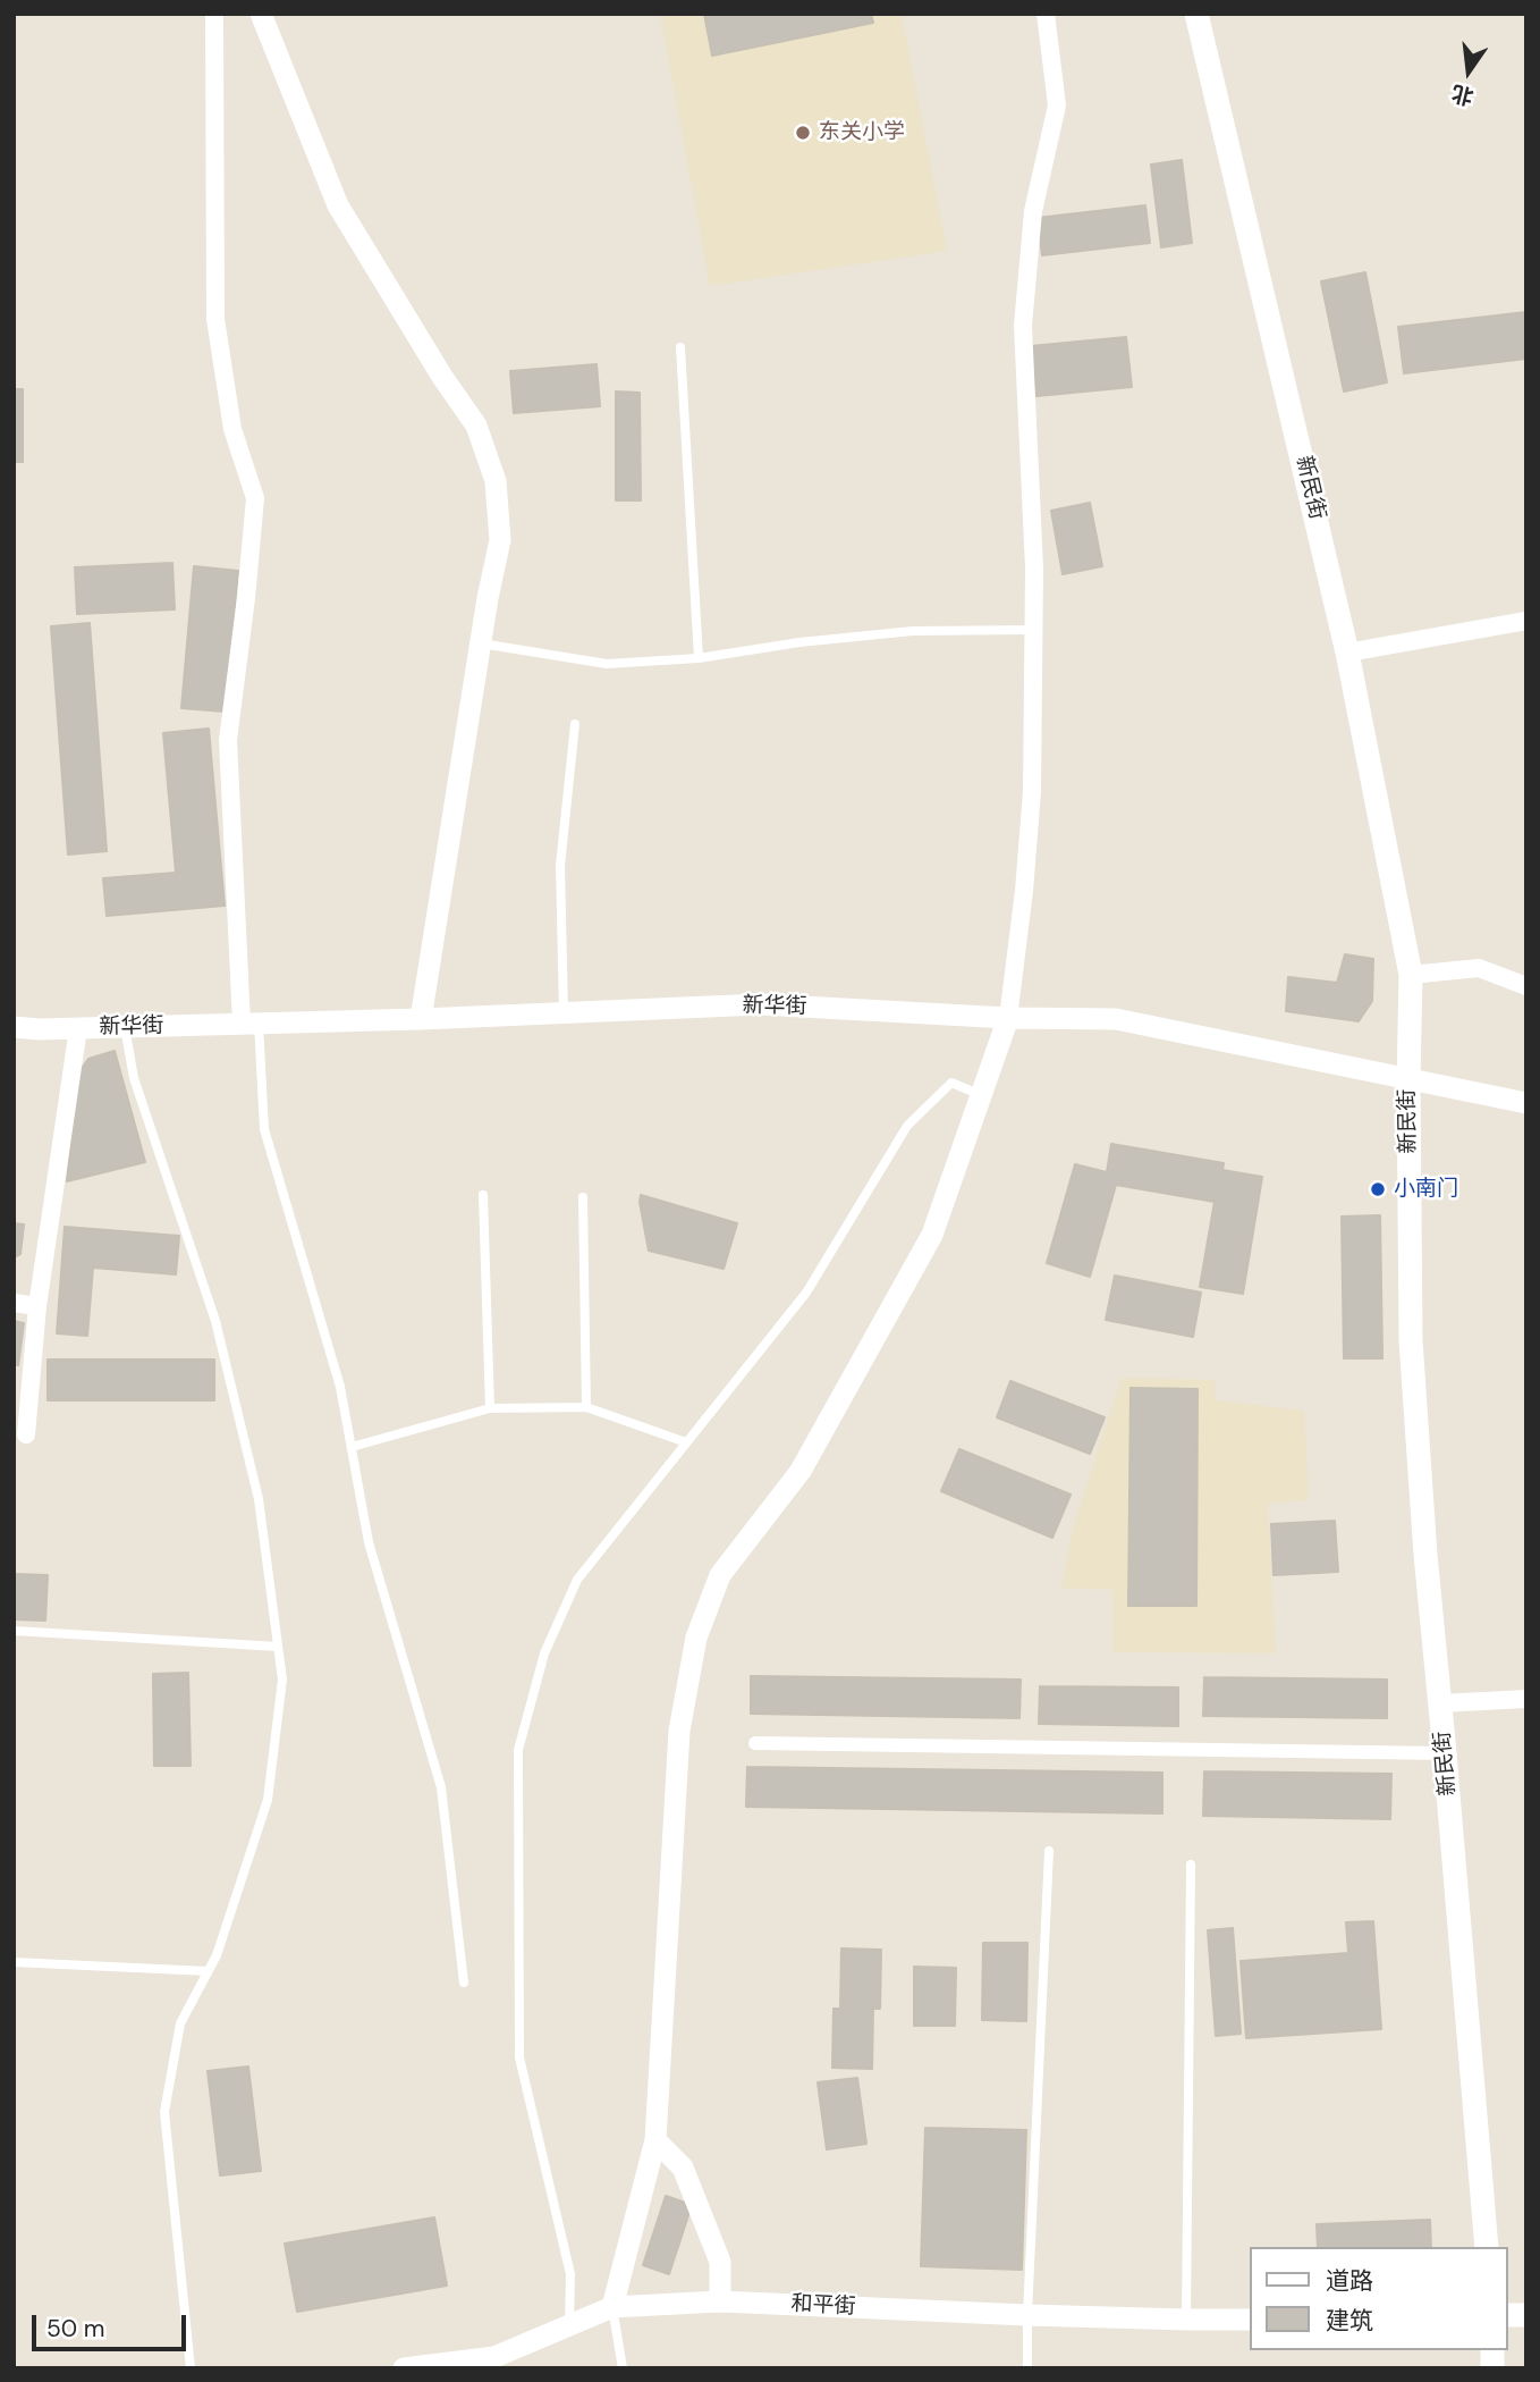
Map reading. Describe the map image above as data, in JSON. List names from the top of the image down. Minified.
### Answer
{"streets":{"main road":["新民街"],"street":["新华街","和平街"]},"crossings":[["新民街","新华街"]],"places":["东关小学","小南门"],"legend":["道路","建筑"],"scale_bar":"50 m","north":"bottom"}
